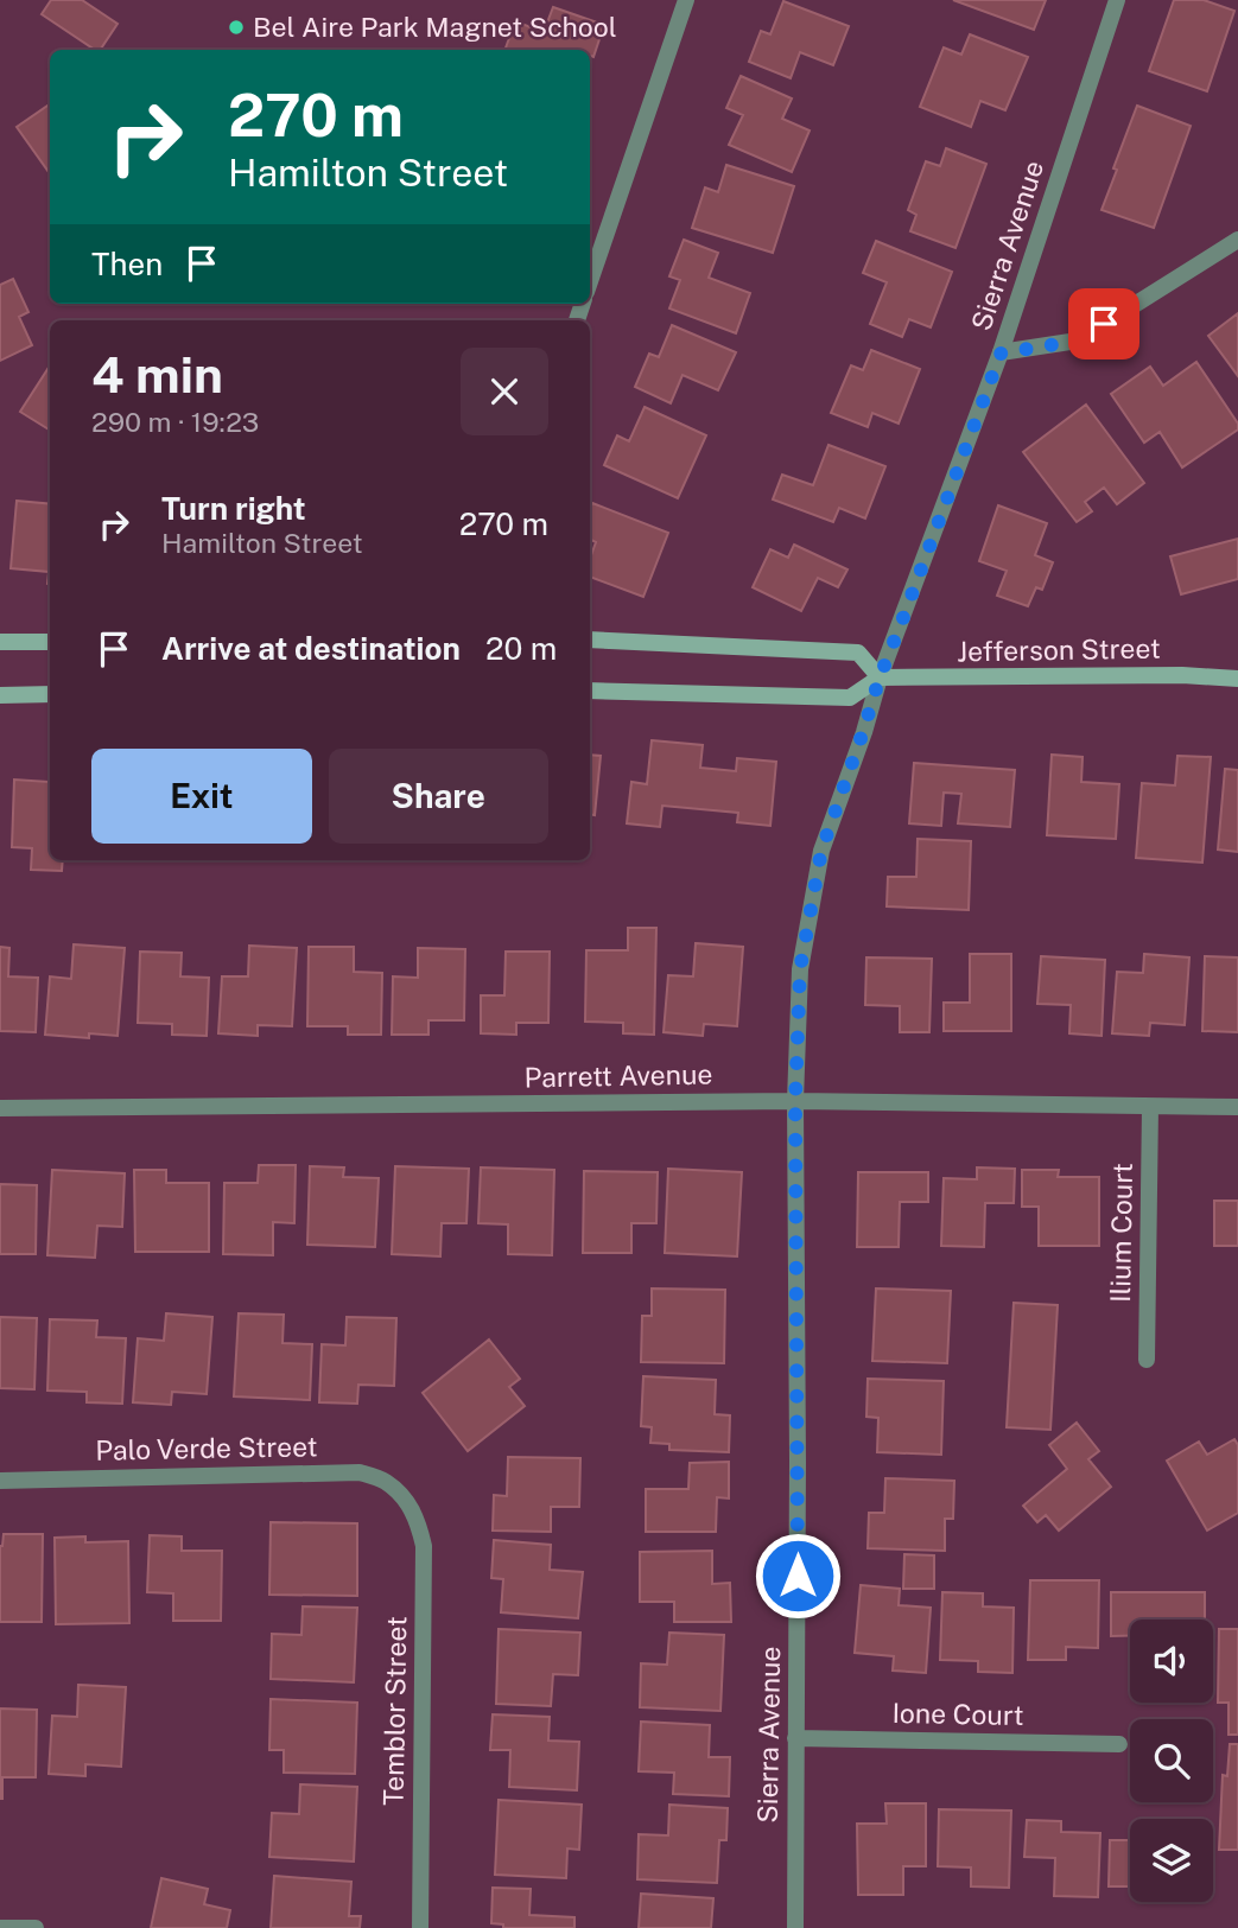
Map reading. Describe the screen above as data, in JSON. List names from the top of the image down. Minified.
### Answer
{"streets":{"main road":["Jefferson Street"],"street":["Sierra Avenue","Parrett Avenue","Ilium Court","Palo Verde Street","Temblor Street","Ione Court"]},"crossings":[["Sierra Avenue","Jefferson Street"],["Sierra Avenue","Parrett Avenue"],["Sierra Avenue","Ione Court"],["Parrett Avenue","Ilium Court"],["Palo Verde Street","Temblor Street"]],"places":["Bel Aire Park Magnet School"],"page":{"turn":["270 m","Hamilton Street"],"then":"Then","heading":["4 min","290 m · 19:23"],"list":[{"name":"Turn right","note":"Hamilton Street","value":"270 m"},{"name":"Arrive at destination","value":"20 m"}],"buttons":["Exit","Share"]}}
